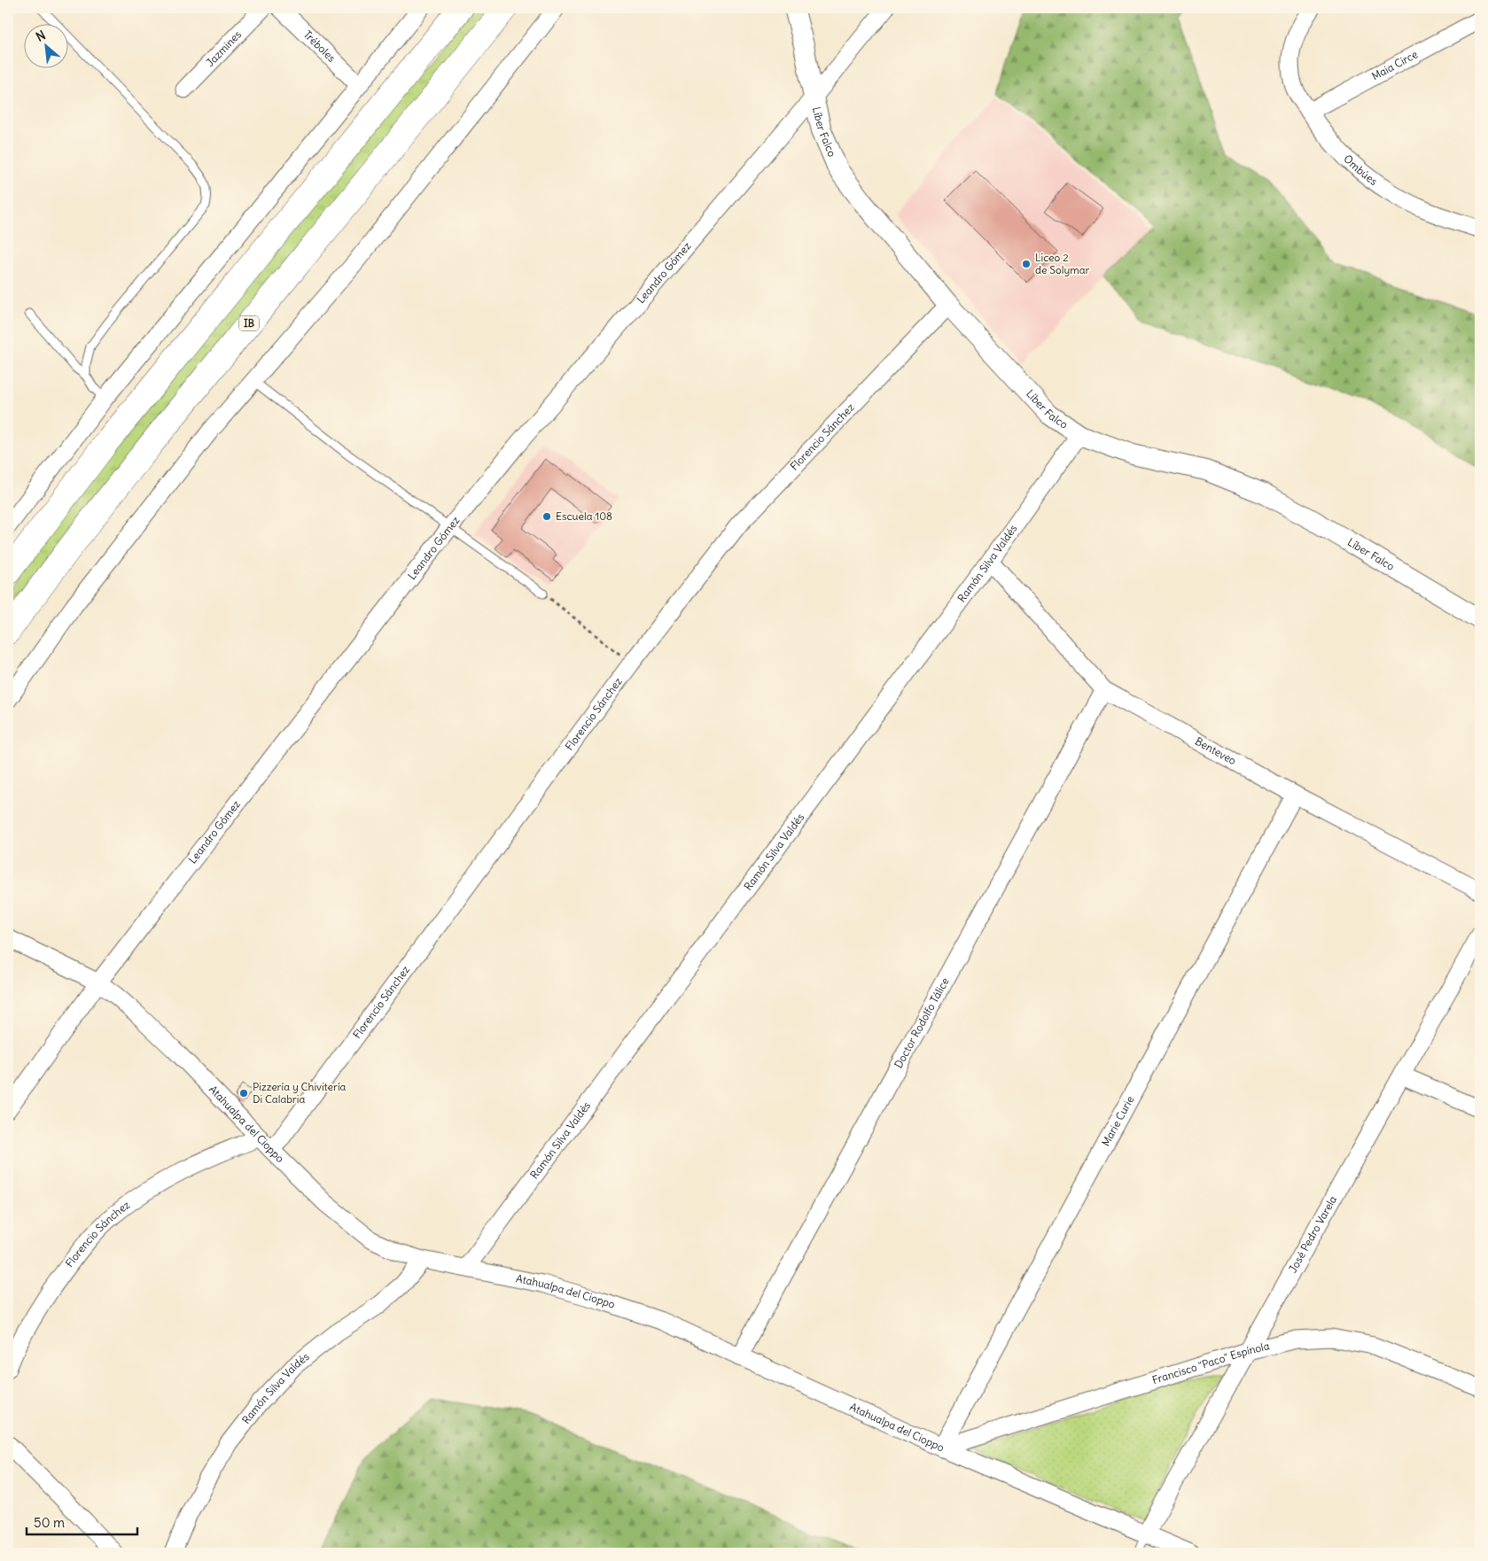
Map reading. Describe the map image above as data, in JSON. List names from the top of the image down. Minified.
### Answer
{"streets":{"highway":["IB"],"street":["Tréboles","Jazmines","Maia Circe","Líber Falco","Ombúes","Leandro Gómez","Florencio Sánchez","Ramón Silva Valdés","Benteveo","Doctor Rodolfo Tálice","Marie Curie","Atahualpa del Cioppo","José Pedro Varela","Francisco \"Paco\" Espínola"]},"crossings":[["Maia Circe","Ombúes"],["Líber Falco","Leandro Gómez"],["Líber Falco","Florencio Sánchez"],["Líber Falco","Ramón Silva Valdés"],["Leandro Gómez","Atahualpa del Cioppo"],["Florencio Sánchez","Atahualpa del Cioppo"],["Ramón Silva Valdés","Benteveo"],["Ramón Silva Valdés","Atahualpa del Cioppo"],["Benteveo","Doctor Rodolfo Tálice"],["Benteveo","Marie Curie"],["Doctor Rodolfo Tálice","Atahualpa del Cioppo"],["Marie Curie","Atahualpa del Cioppo"],["Marie Curie","Francisco \"Paco\" Espínola"],["Atahualpa del Cioppo","José Pedro Varela"],["Atahualpa del Cioppo","Francisco \"Paco\" Espínola"],["José Pedro Varela","Francisco \"Paco\" Espínola"]],"places":["Liceo 2 de Solymar","Escuela 108","Pizzería y Chivitería Di Calabria"],"scale_bar":"50 m","north":"top left"}
